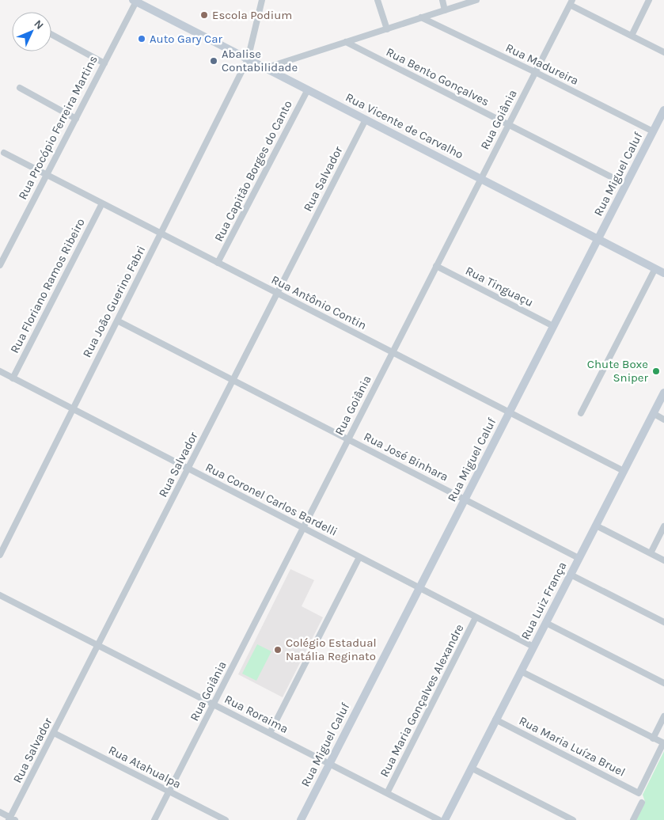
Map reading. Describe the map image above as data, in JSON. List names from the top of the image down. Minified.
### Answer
{"streets":{"main road":["Rua Vicente de Carvalho","Rua Miguel Caluf","Rua Luiz França"],"street":["Rua Madureira","Rua Bento Gonçalves","Rua Goiânia","Rua Procópio Ferreira Martins","Rua Capitão Borges do Canto","Rua Salvador","Rua Floriano Ramos Ribeiro","Rua Tinguaçu","Rua João Guerino Fabri","Rua Antônio Contin","Rua José Binhara","Rua Coronel Carlos Bardelli","Rua Maria Gonçalves Alexandre","Rua Roraima","Rua Maria Luíza Bruel","Rua Atahualpa"]},"crossings":[["Rua Madureira","Rua Goiânia"],["Rua Madureira","Rua Miguel Caluf"],["Rua Bento Gonçalves","Rua Goiânia"],["Rua Bento Gonçalves","Rua Miguel Caluf"],["Rua Goiânia","Rua Vicente de Carvalho"],["Rua Goiânia","Rua Tinguaçu"],["Rua Goiânia","Rua Antônio Contin"],["Rua Goiânia","Rua José Binhara"],["Rua Goiânia","Rua Coronel Carlos Bardelli"],["Rua Goiânia","Rua Roraima"],["Rua Goiânia","Rua Atahualpa"],["Rua Vicente de Carvalho","Rua Procópio Ferreira Martins"],["Rua Vicente de Carvalho","Rua Capitão Borges do Canto"],["Rua Vicente de Carvalho","Rua Miguel Caluf"],["Rua Vicente de Carvalho","Rua Salvador"],["Rua Vicente de Carvalho","Rua João Guerino Fabri"],["Rua Procópio Ferreira Martins","Rua Antônio Contin"],["Rua Capitão Borges do Canto","Rua Antônio Contin"],["Rua Miguel Caluf","Rua Tinguaçu"],["Rua Miguel Caluf","Rua Antônio Contin"],["Rua Miguel Caluf","Rua José Binhara"],["Rua Miguel Caluf","Rua Coronel Carlos Bardelli"],["Rua Miguel Caluf","Rua Roraima"],["Rua Salvador","Rua Antônio Contin"],["Rua Salvador","Rua José Binhara"],["Rua Salvador","Rua Coronel Carlos Bardelli"],["Rua Salvador","Rua Roraima"],["Rua Salvador","Rua Atahualpa"],["Rua Floriano Ramos Ribeiro","Rua Antônio Contin"],["Rua Floriano Ramos Ribeiro","Rua Coronel Carlos Bardelli"],["Rua João Guerino Fabri","Rua Antônio Contin"],["Rua João Guerino Fabri","Rua José Binhara"],["Rua João Guerino Fabri","Rua Coronel Carlos Bardelli"],["Rua Antônio Contin","Rua Luiz França"],["Rua José Binhara","Rua Luiz França"],["Rua Coronel Carlos Bardelli","Rua Luiz França"],["Rua Coronel Carlos Bardelli","Rua Maria Gonçalves Alexandre"],["Rua Luiz França","Rua Maria Luíza Bruel"],["Rua Maria Gonçalves Alexandre","Rua Roraima"]],"places":["Escola Podium","Auto Gary Car","Abalise Contabilidade","Chute Boxe Sniper","Colégio Estadual Natália Reginato"],"north":"top right"}
